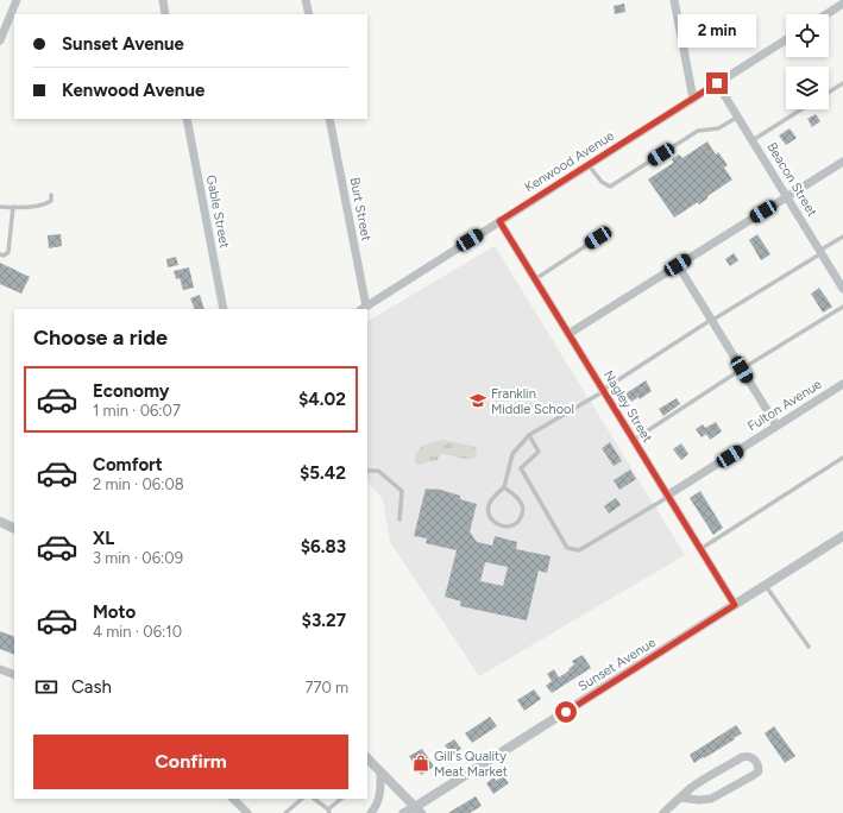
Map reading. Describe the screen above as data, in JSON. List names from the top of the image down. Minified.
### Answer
{"streets":{"street":["Kenwood Avenue","Beacon Street","Burt Street","Gable Street","Fulton Avenue","Nagley Street","Sunset Avenue"]},"crossings":[["Kenwood Avenue","Beacon Street"],["Kenwood Avenue","Burt Street"],["Kenwood Avenue","Nagley Street"],["Fulton Avenue","Nagley Street"],["Nagley Street","Sunset Avenue"]],"places":{"school or university":["Franklin Middle School"],"shop":["Gill's Quality Meat Market"]},"page":{"bubble":"2 min","banner":["Sunset Avenue","Kenwood Avenue"],"heading":"Choose a ride","list":[{"name":"Economy","note":"1 min · 06:07","value":"$4.02"},{"name":"Comfort","note":"2 min · 06:08","value":"$5.42"},{"name":"XL","note":"3 min · 06:09","value":"$6.83"},{"name":"Moto","note":"4 min · 06:10","value":"$3.27"}],"pay":["Cash","770 m"],"buttons":"Confirm"}}
